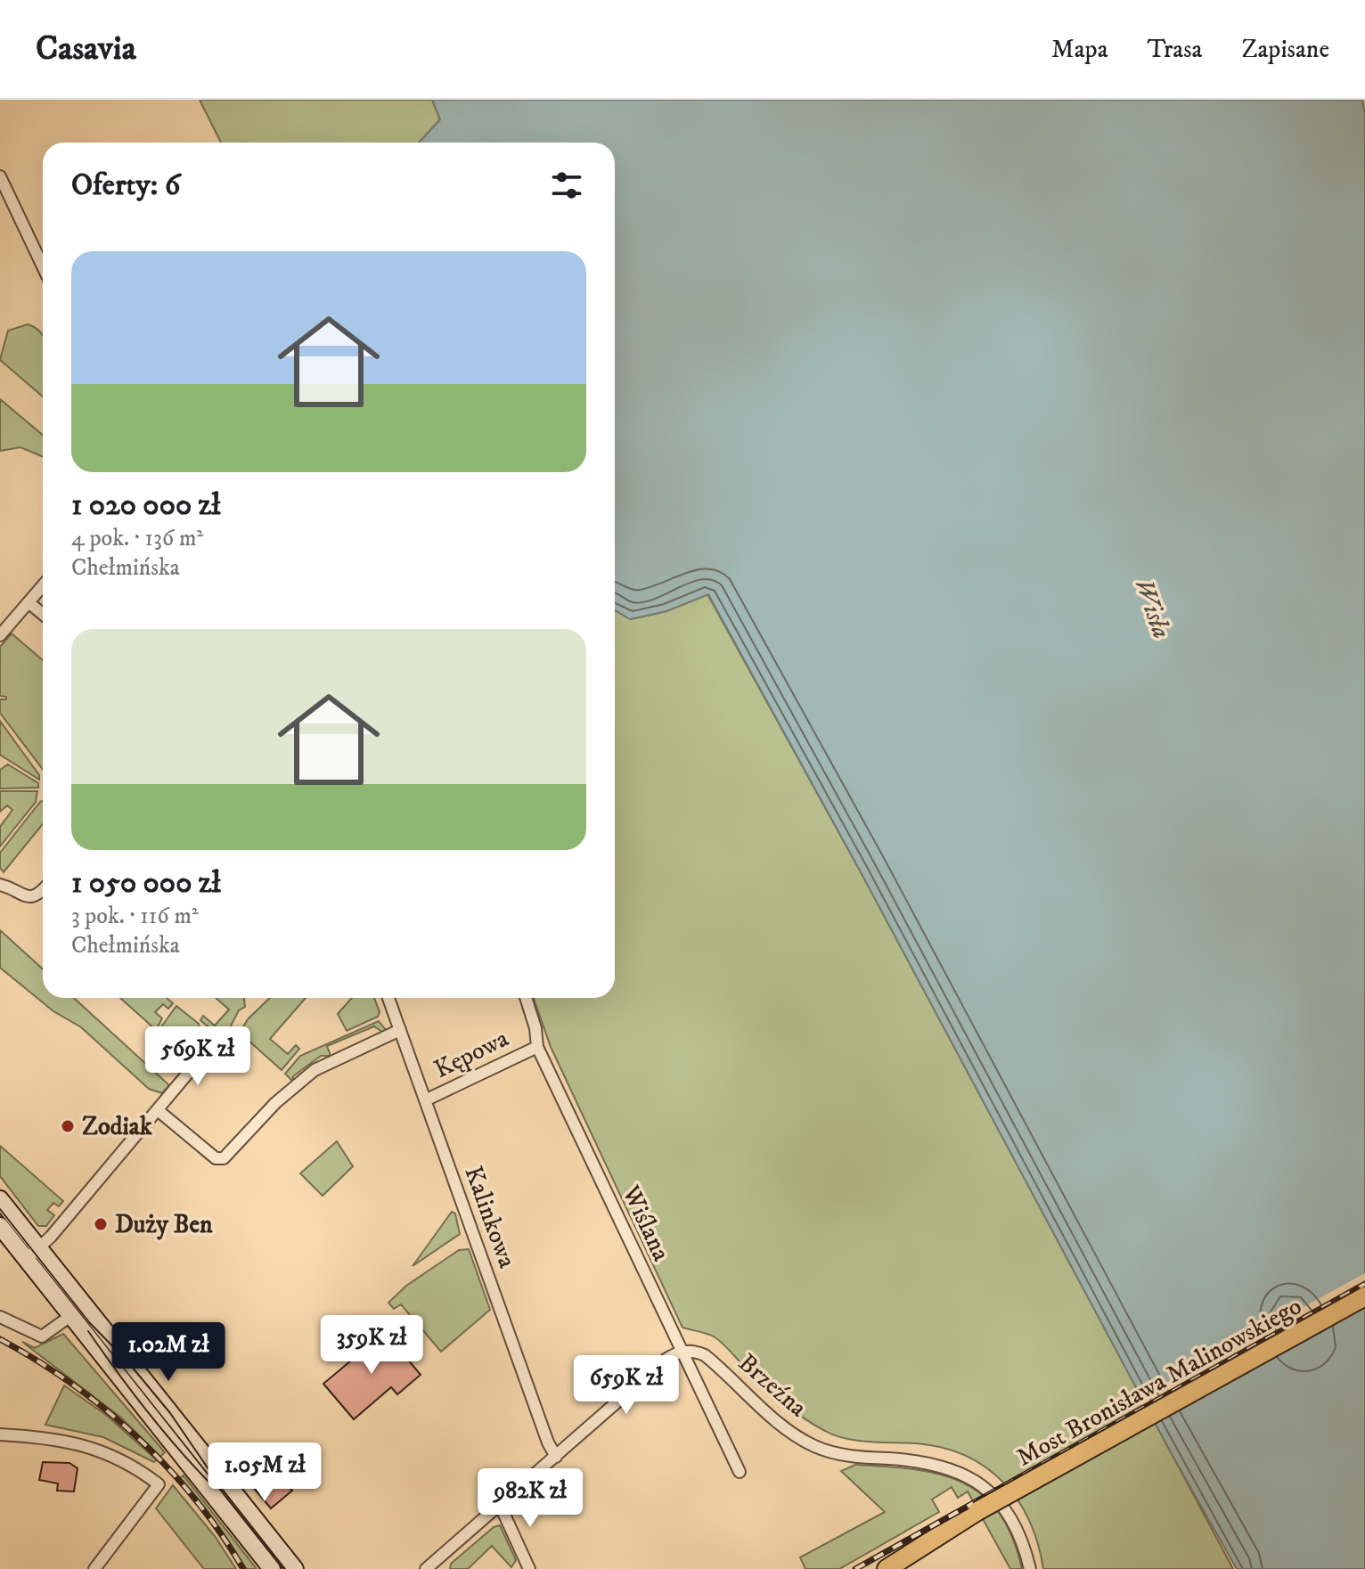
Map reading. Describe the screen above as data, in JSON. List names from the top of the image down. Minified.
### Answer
{"streets":{"main road":["Most Bronisława Malinowskiego"],"street":["Kępowa","Kalinkowa","Wiślana","Brzeźna"]},"crossings":[["Kępowa","Kalinkowa"],["Kępowa","Wiślana"],["Wiślana","Brzeźna"]],"water":["Wisła"],"places":["Zodiak","Duży Ben"],"page":{"header":"Casavia","nav":["Mapa","Trasa","Zapisane"],"heading":"Oferty: 6","list":[{"name":"1 020 000 zł","note":"4 pok. · 136 m² · Chełmińska"},{"name":"1 050 000 zł","note":"3 pok. · 116 m² · Chełmińska"}],"price":["569K zł","359K zł","1.02M zł","659K zł","1.05M zł","982K zł"]}}
